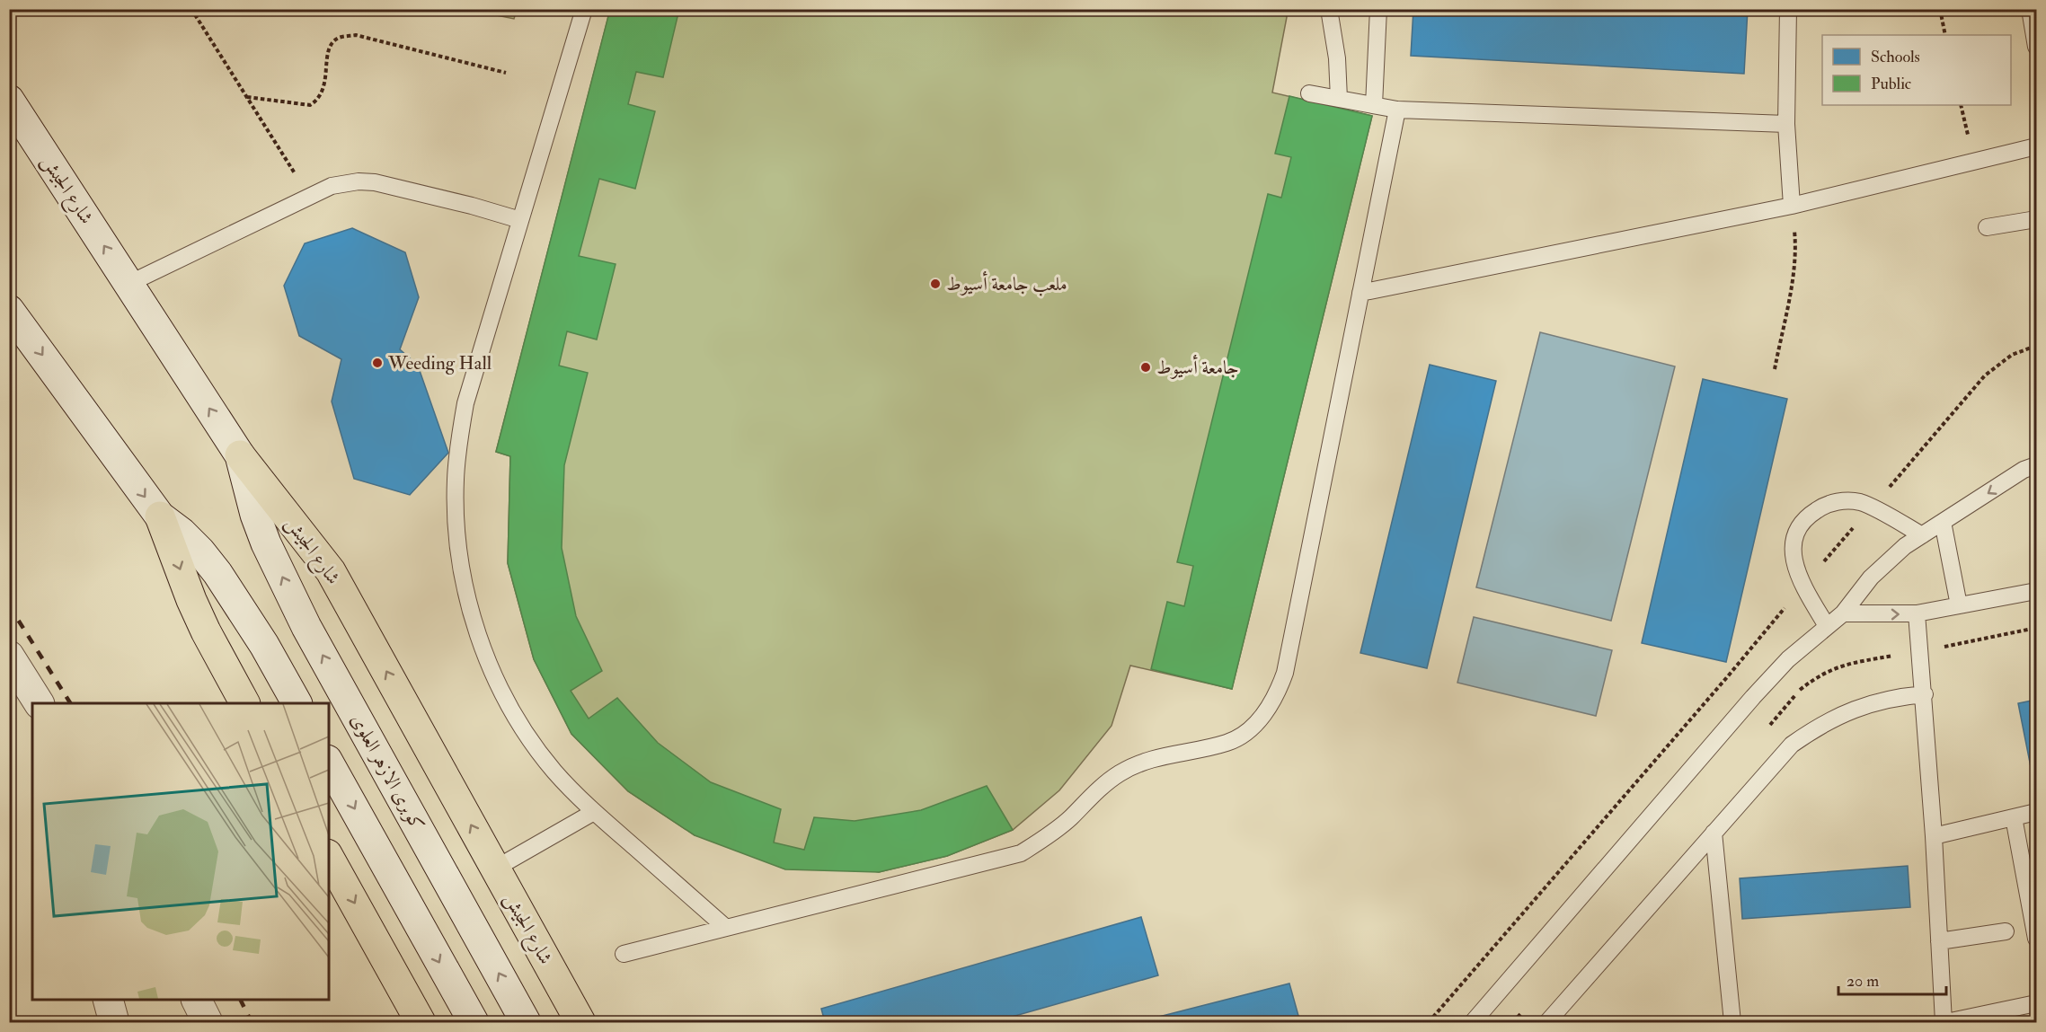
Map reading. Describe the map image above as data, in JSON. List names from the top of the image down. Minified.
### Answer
{"streets":{"main road":["شارع الجيش","كوبرى الازهر العلوى"]},"crossings":[["شارع الجيش","كوبرى الازهر العلوى"]],"places":["ملعب جامعة أسيوط","Weeding Hall","جامعة أسيوط"],"legend":["Schools","Public"],"scale_bar":"20 m"}
